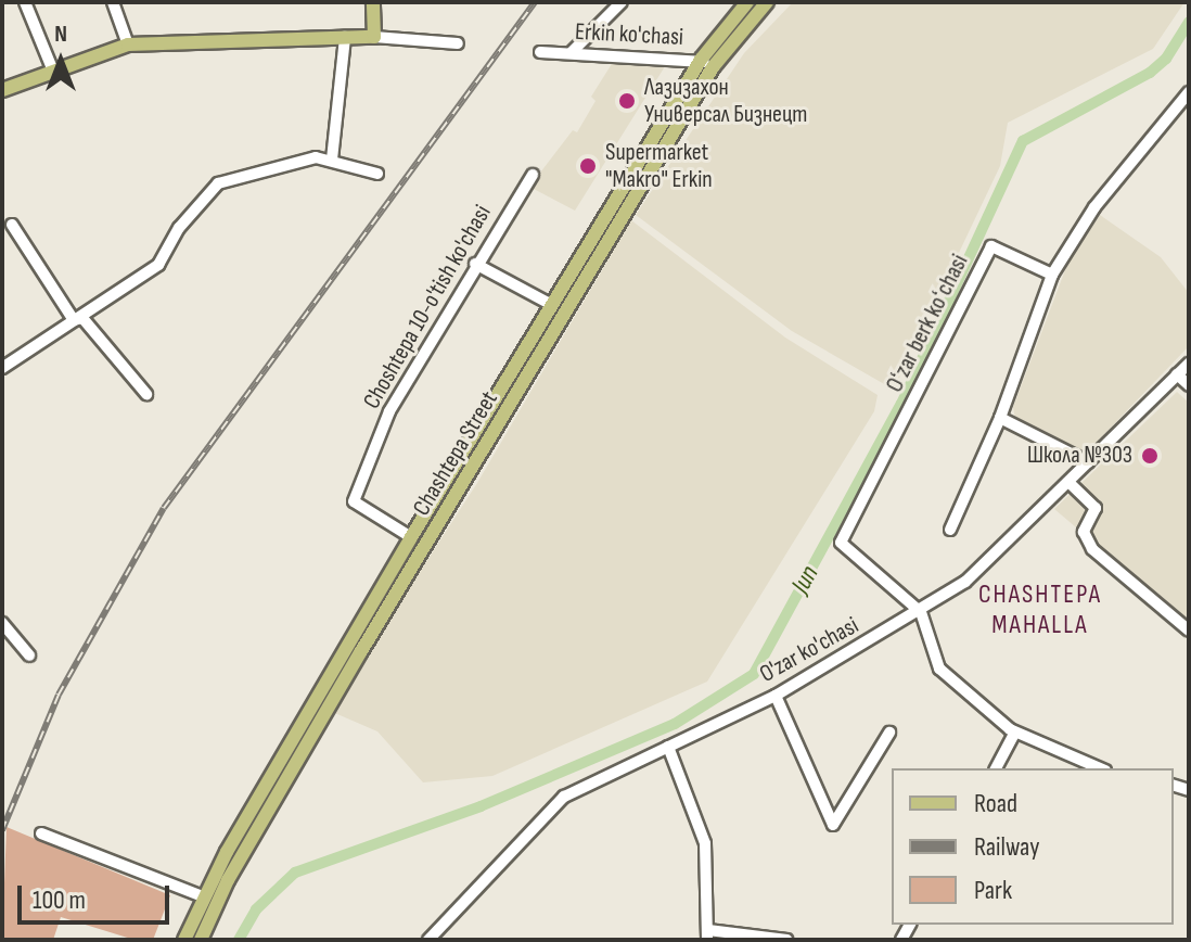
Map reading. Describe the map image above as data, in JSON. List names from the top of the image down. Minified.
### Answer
{"streets":{"main road":["Chashtepa Street"],"street":["Erkin ko'chasi","Choshtepa 10-o'tish ko'chasi","Oʻzar berk koʻchasi","O'zar ko'chasi"]},"crossings":[["Erkin ko'chasi","Chashtepa Street"],["Choshtepa 10-o'tish ko'chasi","Chashtepa Street"],["Oʻzar berk koʻchasi","O'zar ko'chasi"]],"districts":["CHASHTEPA MAHALLA"],"water":["Jun"],"places":["Лазизахон Универсал Бизнецт","Supermarket \"Makro\" Erkin","Школа №303"],"legend":["Road","Railway","Park"],"scale_bar":"100 m","north":"top"}
